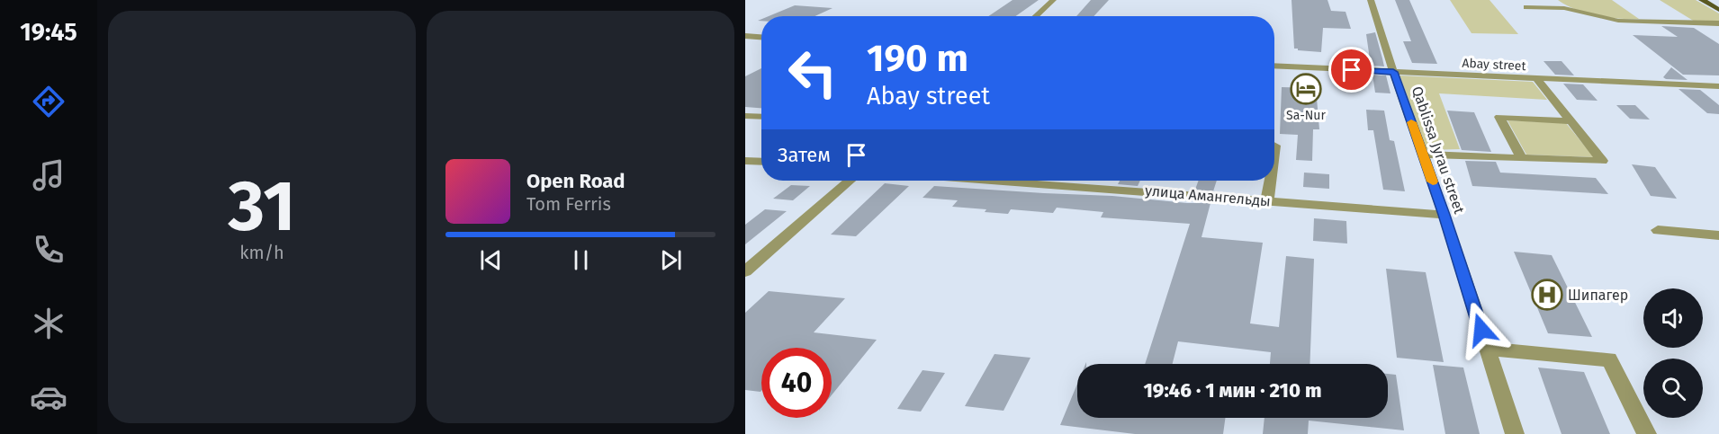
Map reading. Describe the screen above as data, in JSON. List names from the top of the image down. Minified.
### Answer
{"streets":{"street":["Abay street","Qablissa Jyrau street","улица Амангельды"]},"crossings":[["Abay street","Qablissa Jyrau street"],["Qablissa Jyrau street","улица Амангельды"]],"places":{"hotel":["Sa-Nur"],"hospital":["Шипагер"]},"page":{"tabs":"19:45","tile":["31","km/h"],"turn":["190 m","Abay street"],"then":"Затем","song":["Open Road","Tom Ferris"],"limit":"40","trip":"19:46 · 1 мин · 210 m"}}
